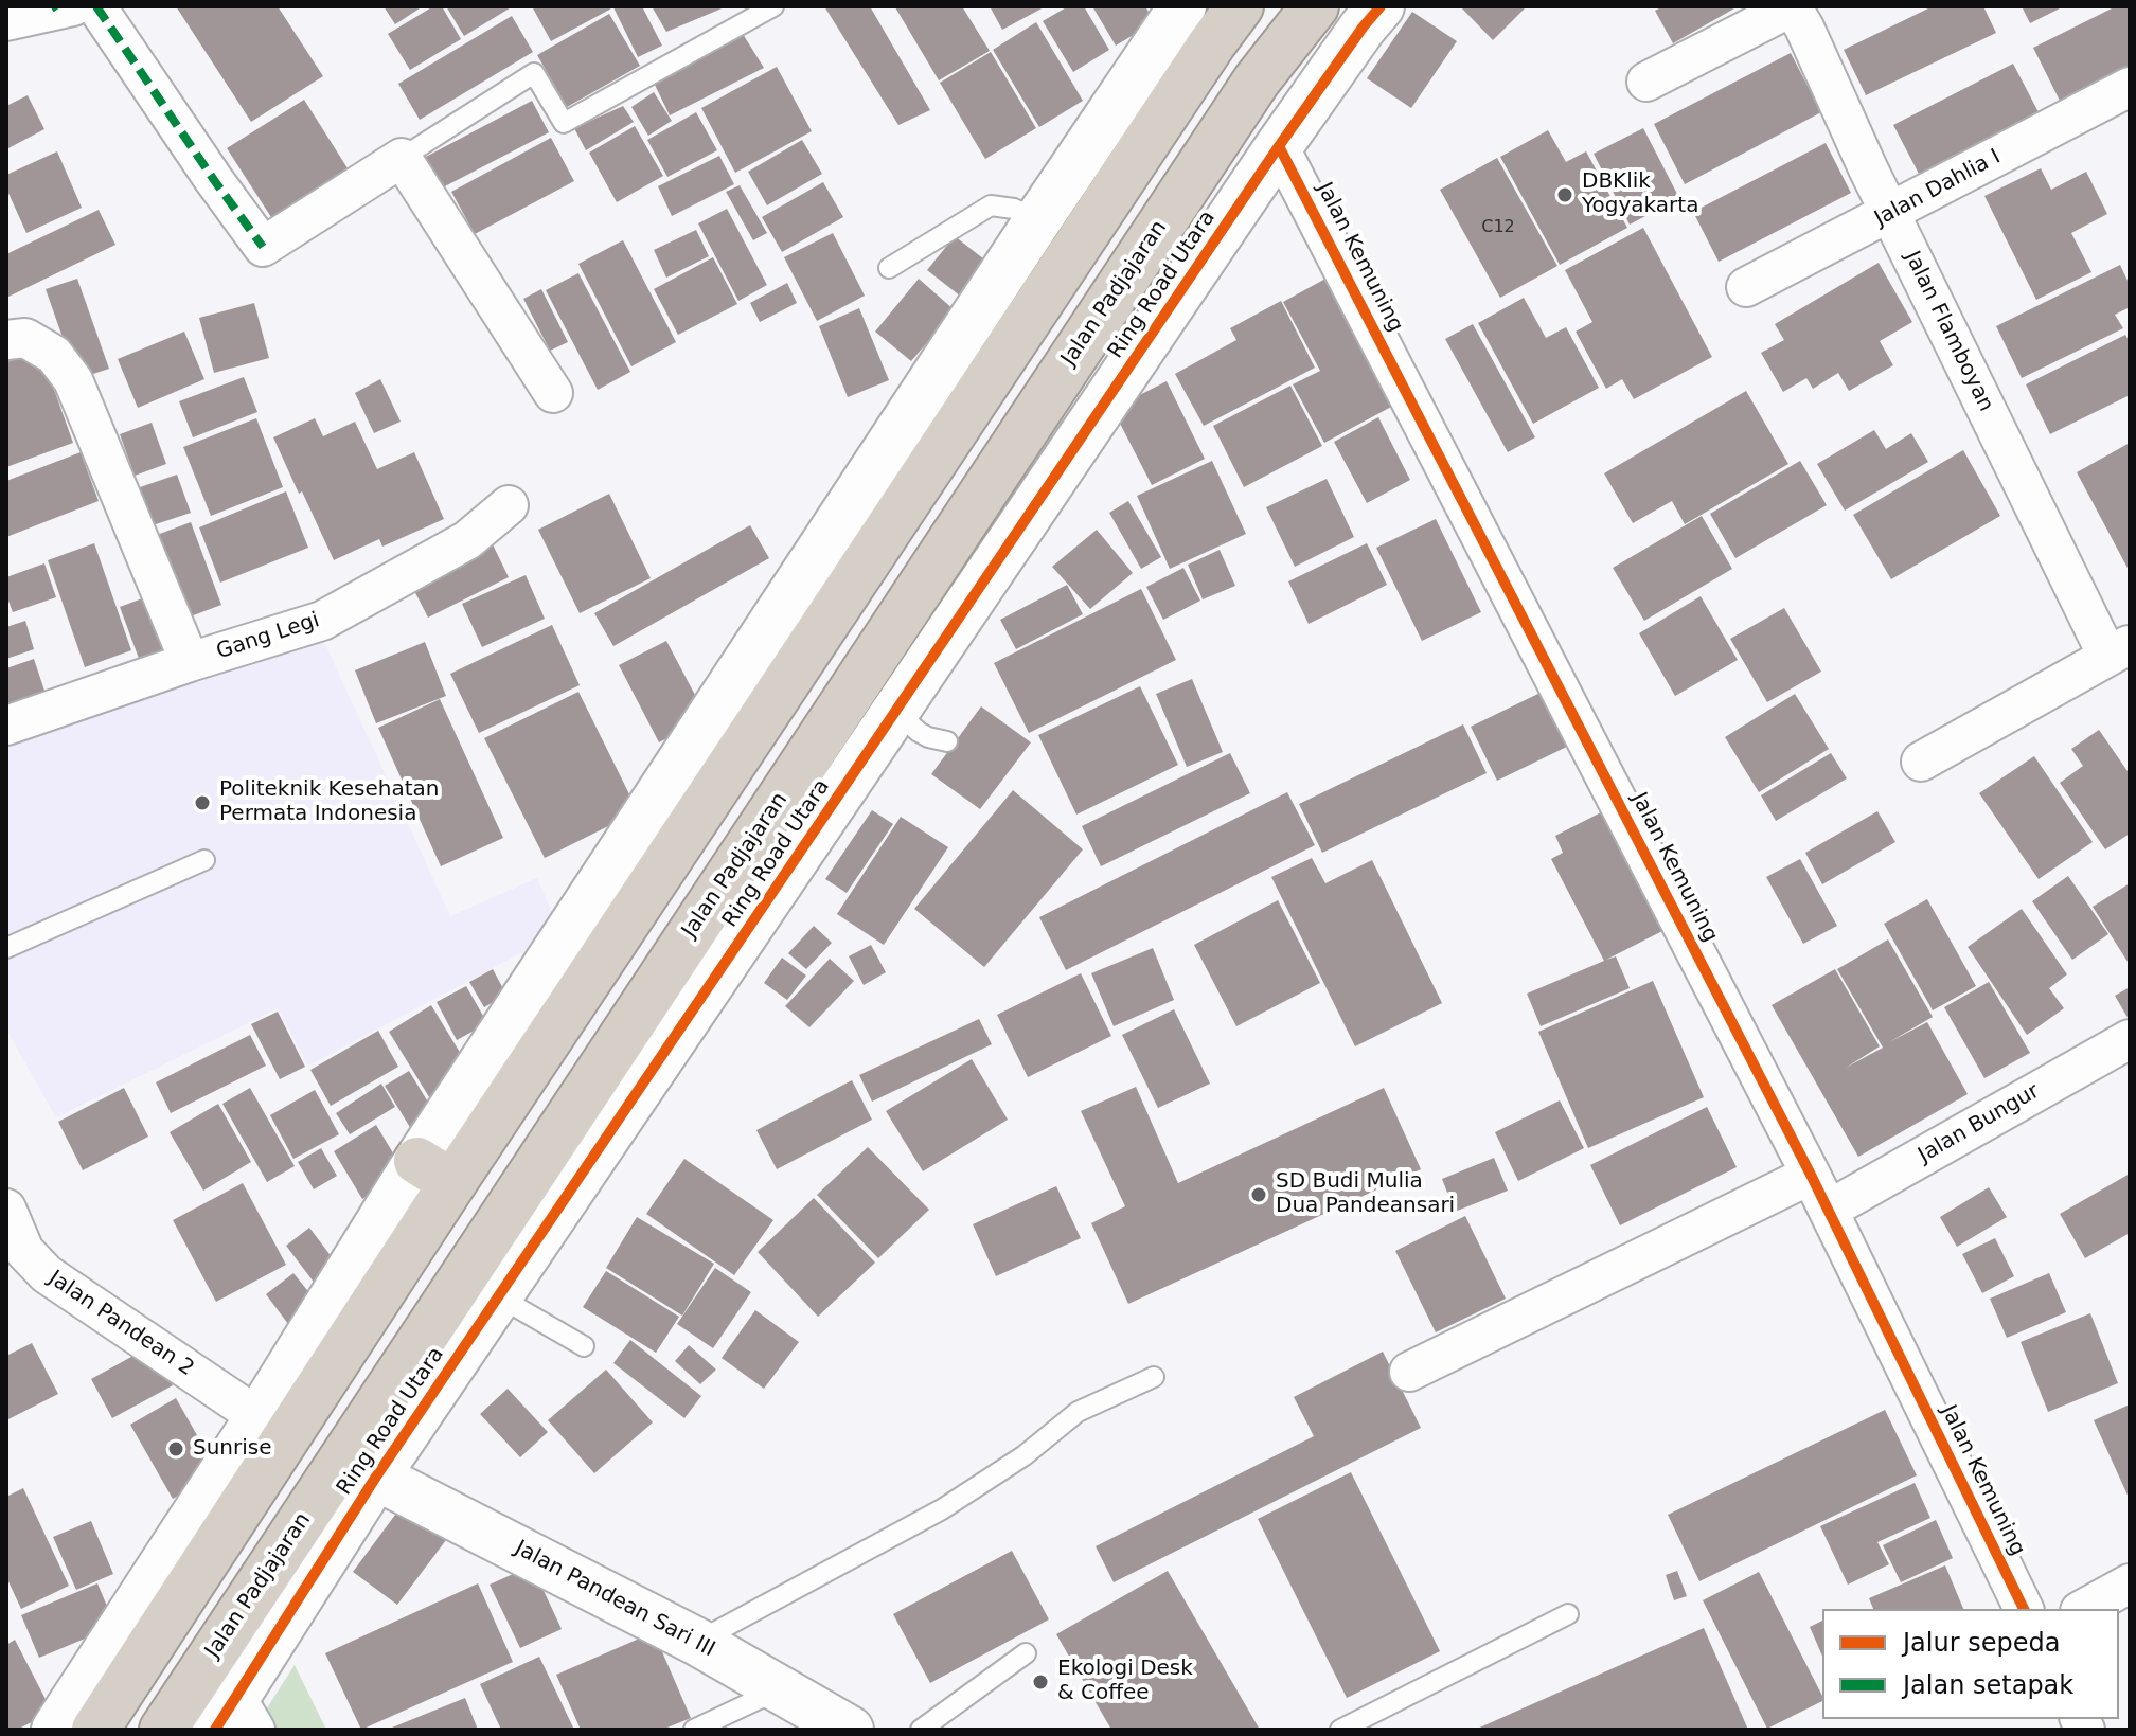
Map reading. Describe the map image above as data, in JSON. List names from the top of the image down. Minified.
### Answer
{"streets":{"highway":["Jalan Padjajaran"],"street":["Jalan Dahlia I","Jalan Kemuning","Ring Road Utara","Jalan Flamboyan","Gang Legi","Jalan Bungur","Jalan Pandean 2","Jalan Pandean Sari III"]},"crossings":[["Jalan Dahlia I","Jalan Flamboyan"],["Jalan Kemuning","Ring Road Utara"],["Jalan Kemuning","Jalan Bungur"],["Ring Road Utara","Jalan Pandean Sari III"]],"places":["DBKlik Yogyakarta","Politeknik Kesehatan Permata Indonesia","SD Budi Mulia Dua Pandeansari","Sunrise","Ekologi Desk & Coffee"],"house_numbers":["C12"],"legend":["Jalur sepeda","Jalan setapak"]}
